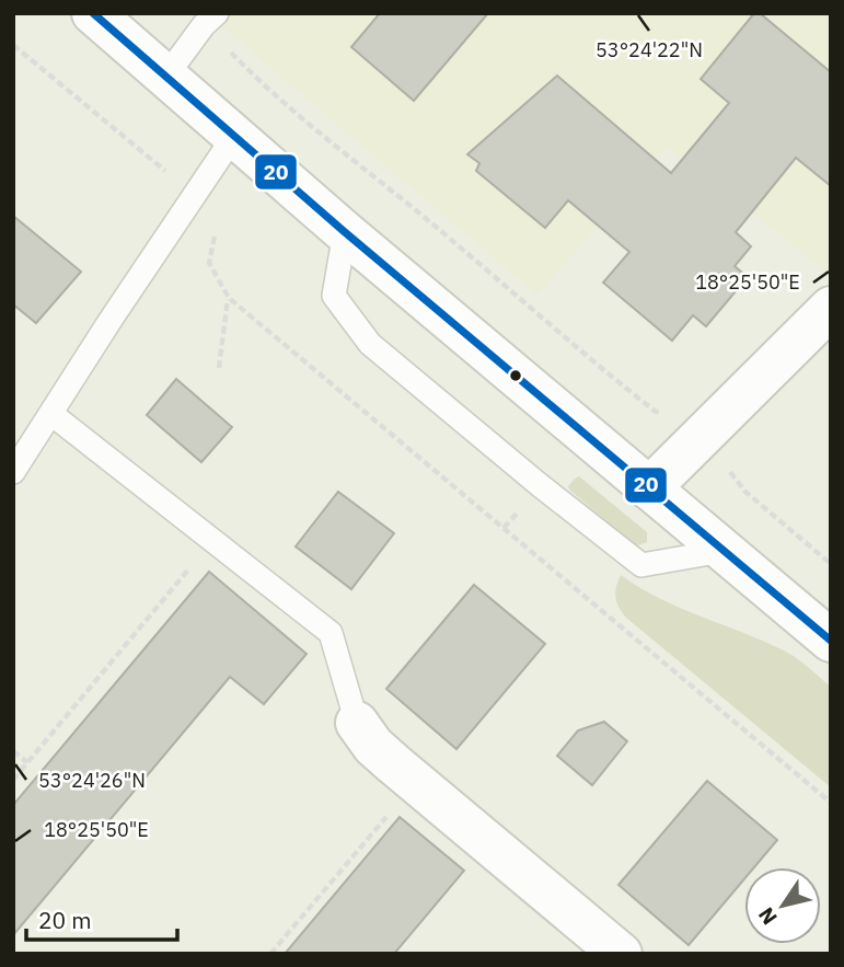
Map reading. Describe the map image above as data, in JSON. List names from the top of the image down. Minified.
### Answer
{"lines":["transit line 20"],"scale_bar":"20 m","north":"bottom left","coordinates":["53°24'22\"N","18°25'50\"E","53°24'26\"N"]}
